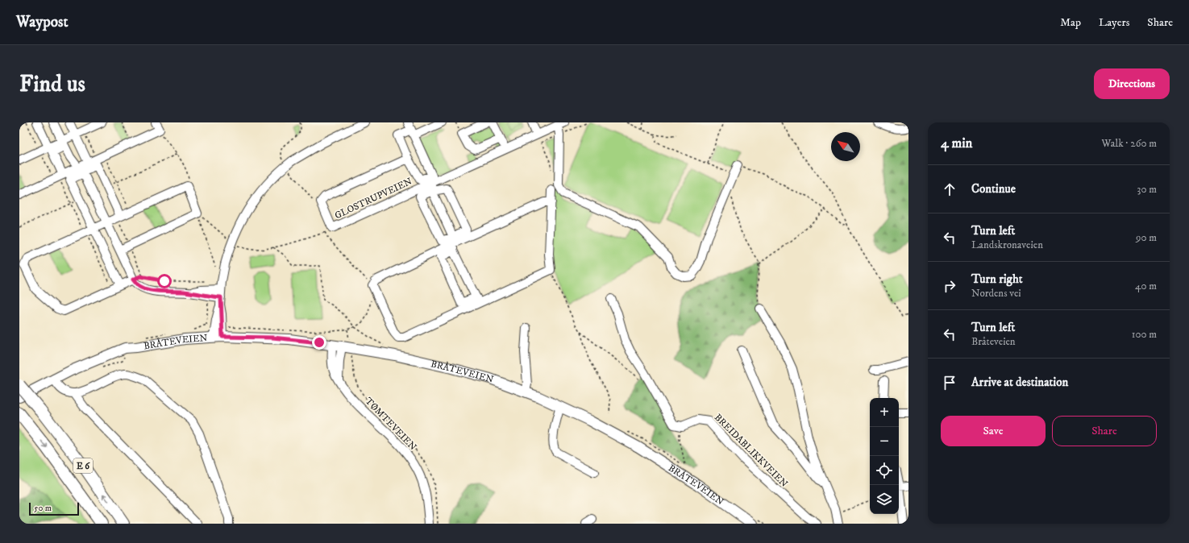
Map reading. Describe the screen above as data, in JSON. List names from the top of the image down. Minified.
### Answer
{"streets":{"highway":["E 6"],"main road":["BRÅTEVEIEN"],"street":["GLOSTRUPVEIEN","TØMTEVEIEN","BREIDABLIKKVEIEN"]},"crossings":[["BRÅTEVEIEN","TØMTEVEIEN"]],"scale_bar":"50 m","north":"top left","page":{"header":"Waypost","nav":["Map","Layers","Share"],"buttons":["Directions",["Save","Share"]],"title":"Find us","heading":["4 min","Walk · 260 m"],"list":[["Continue","30 m"],["Turn left","Landskronaveien","90 m"],["Turn right","Nordens vei","40 m"],["Turn left","Bråteveien","100 m"],"Arrive at destination"],"map_buttons":["+","−"],"scale":"50 m"}}
